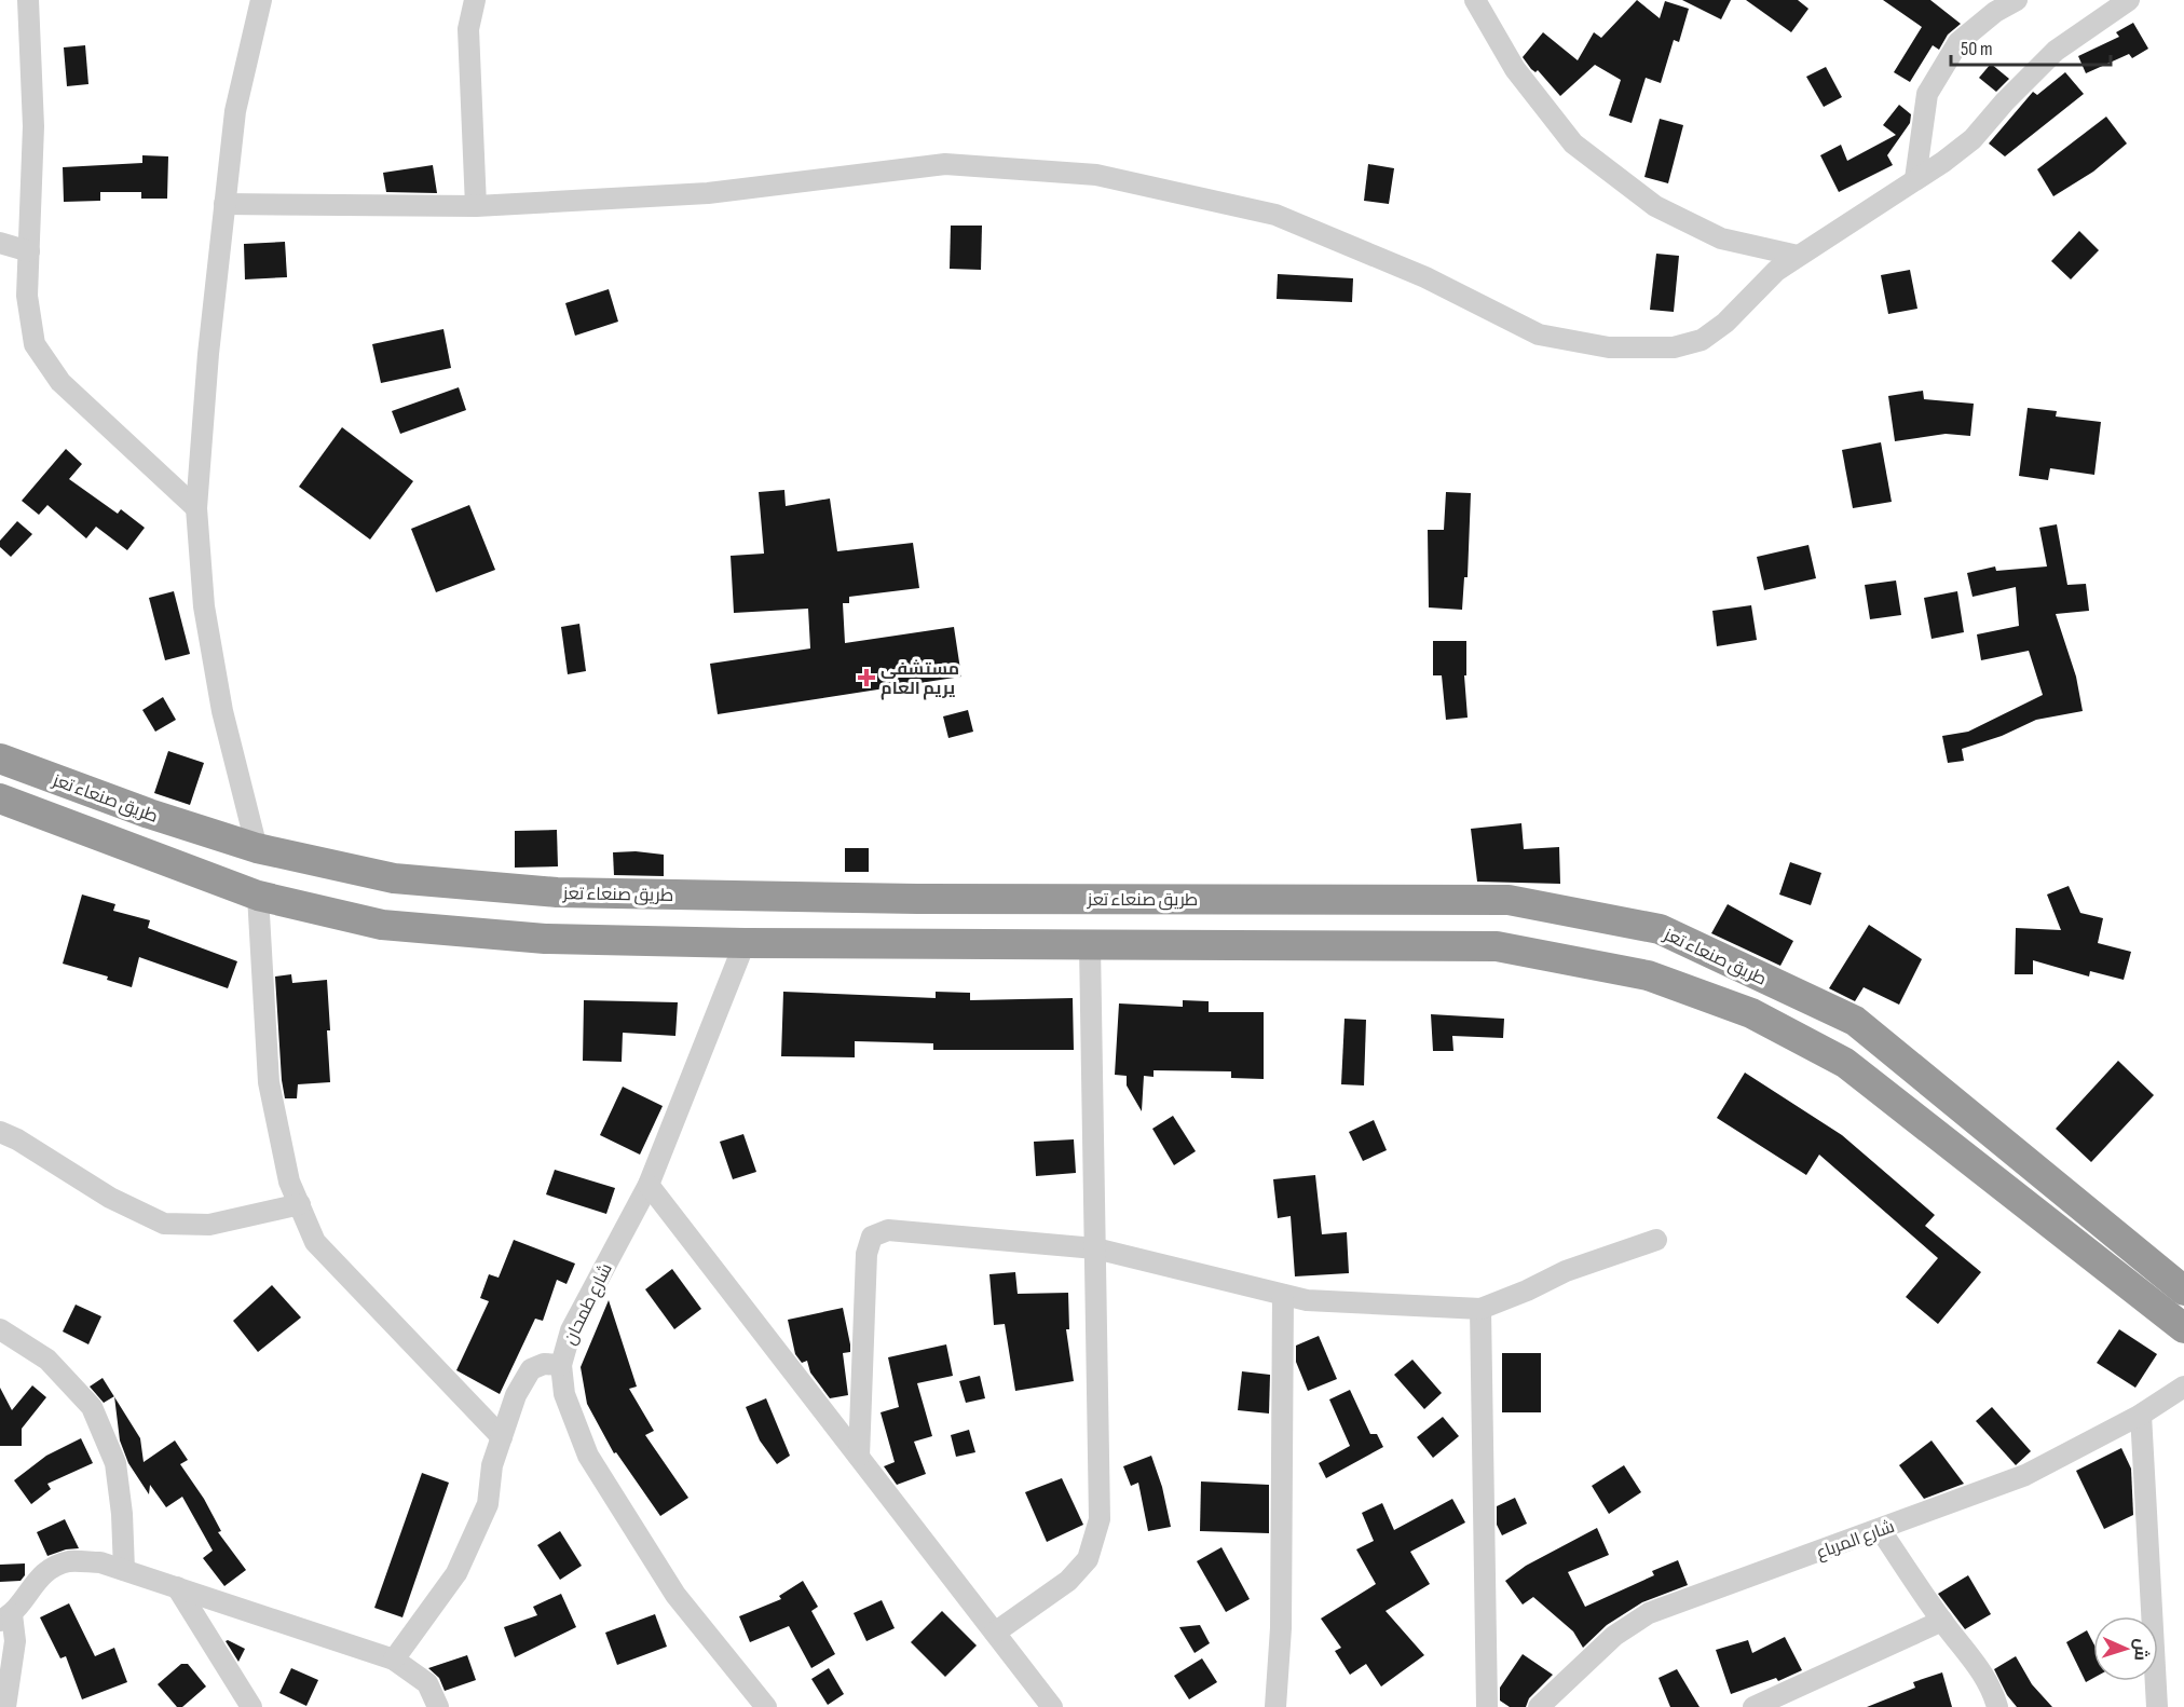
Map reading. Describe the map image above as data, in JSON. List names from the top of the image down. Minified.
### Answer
{"streets":{"highway":["طريق صنعاء تعز"],"street":["شارع طمحان","شارع المرباع"]},"crossings":[["طريق صنعاء تعز","شارع طمحان"]],"places":{"health":["مستشفى يريم العام"]},"scale_bar":"50 m","north":"right"}
